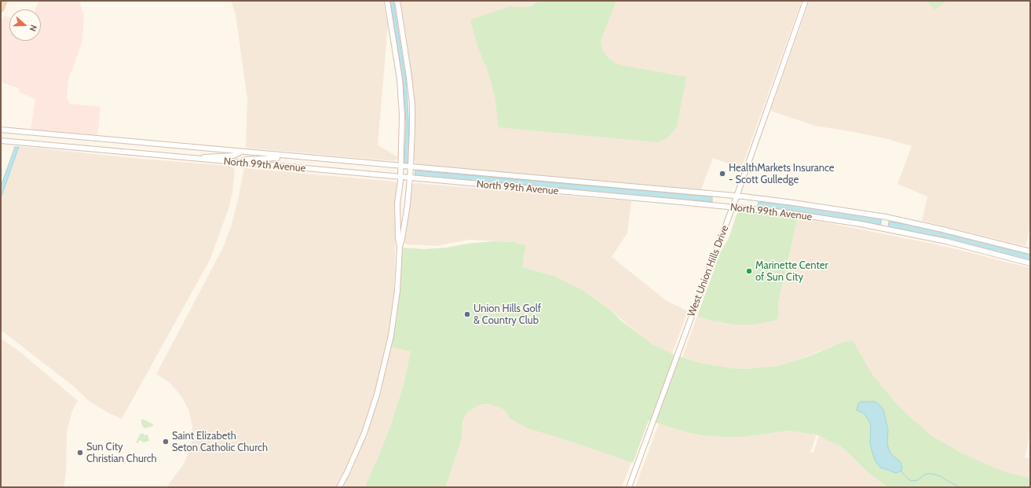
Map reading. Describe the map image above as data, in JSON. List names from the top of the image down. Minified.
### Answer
{"streets":{"main road":["North 99th Avenue","West Union Hills Drive"]},"crossings":[["North 99th Avenue","West Union Hills Drive"]],"places":["HealthMarkets Insurance - Scott Gulledge","Marinette Center of Sun City","Union Hills Golf & Country Club","Saint Elizabeth Seton Catholic Church","Sun City Christian Church"],"north":"right"}
